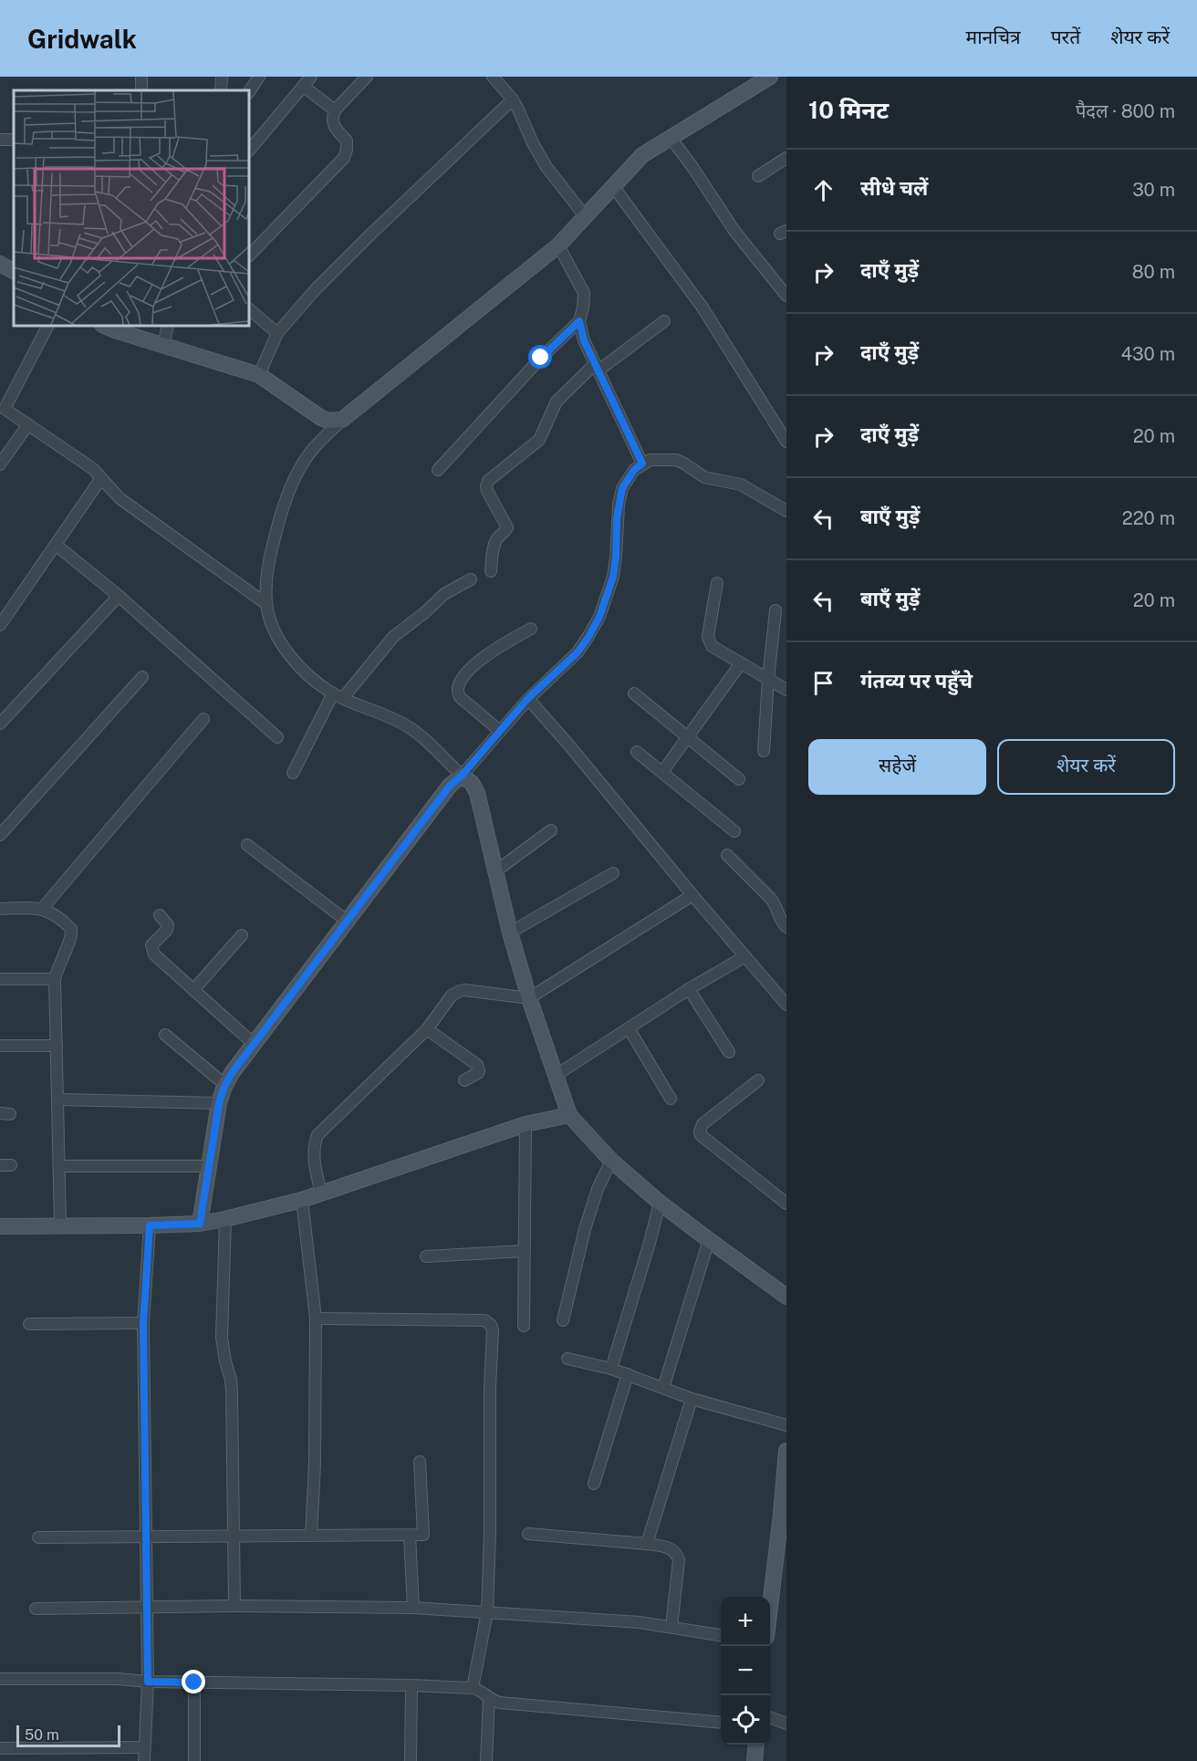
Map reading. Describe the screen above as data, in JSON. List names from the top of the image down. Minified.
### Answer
{"scale_bar":"50 m","page":{"header":"Gridwalk","nav":["मानचित्र","परतें","शेयर करें"],"heading":["10 मिनट","पैदल · 800 m"],"list":[["सीधे चलें","30 m"],["दाएँ मुड़ें","80 m"],["दाएँ मुड़ें","430 m"],["दाएँ मुड़ें","20 m"],["बाएँ मुड़ें","220 m"],["बाएँ मुड़ें","20 m"],"गंतव्य पर पहुँचे"],"buttons":["सहेजें","शेयर करें"],"map_buttons":["+","−"],"scale":"50 m"}}
